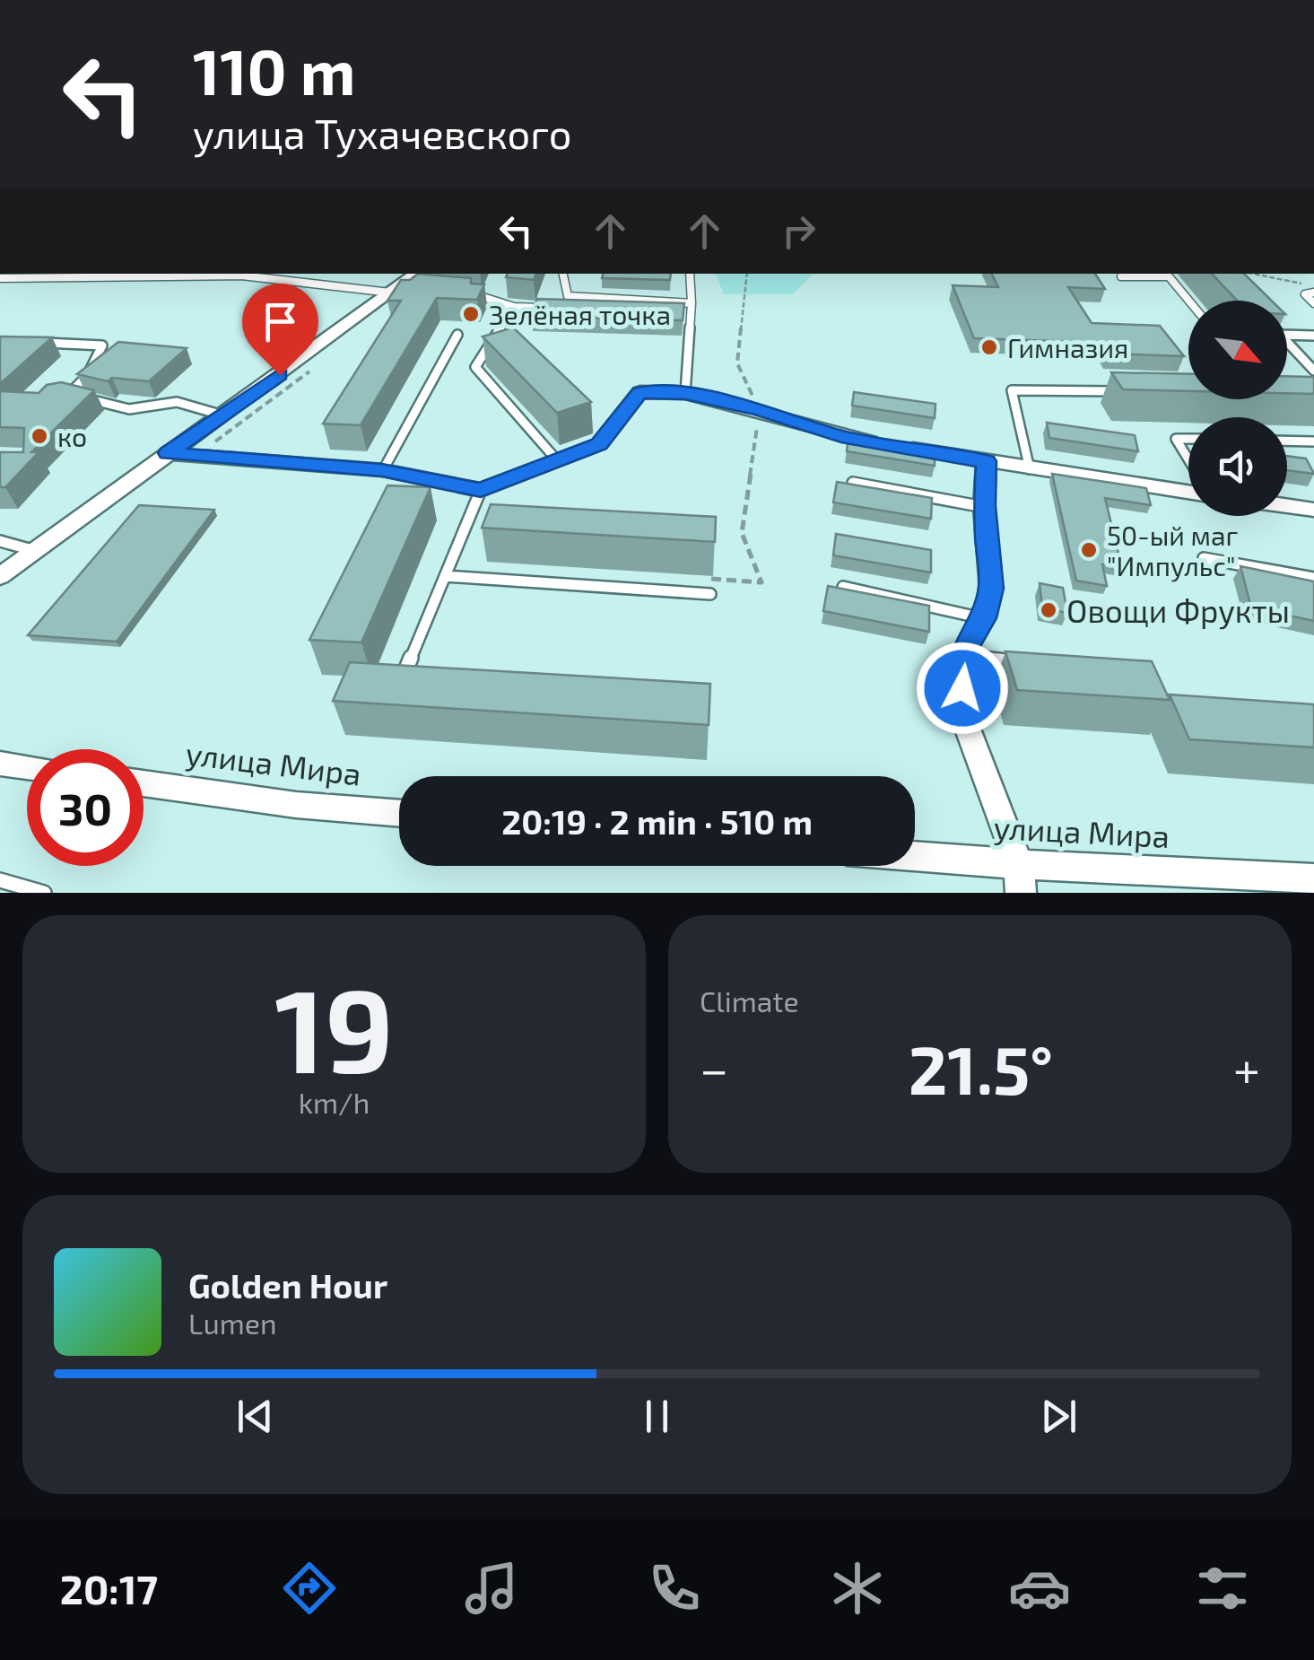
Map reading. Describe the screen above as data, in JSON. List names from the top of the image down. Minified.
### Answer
{"streets":{"street":["улица Мира"]},"places":["Зелёная точка","Гимназия","ко","50-ый маг \"Импульс\"","Овощи Фрукты"],"north":"bottom right","page":{"turn":["110 m","улица Тухачевского"],"limit":"30","trip":"20:19 · 2 min · 510 m","tile":[["19","km/h"],"Climate"],"heat":["−","21.5°","+"],"song":["Golden Hour","Lumen"],"tabs":"20:17"}}
